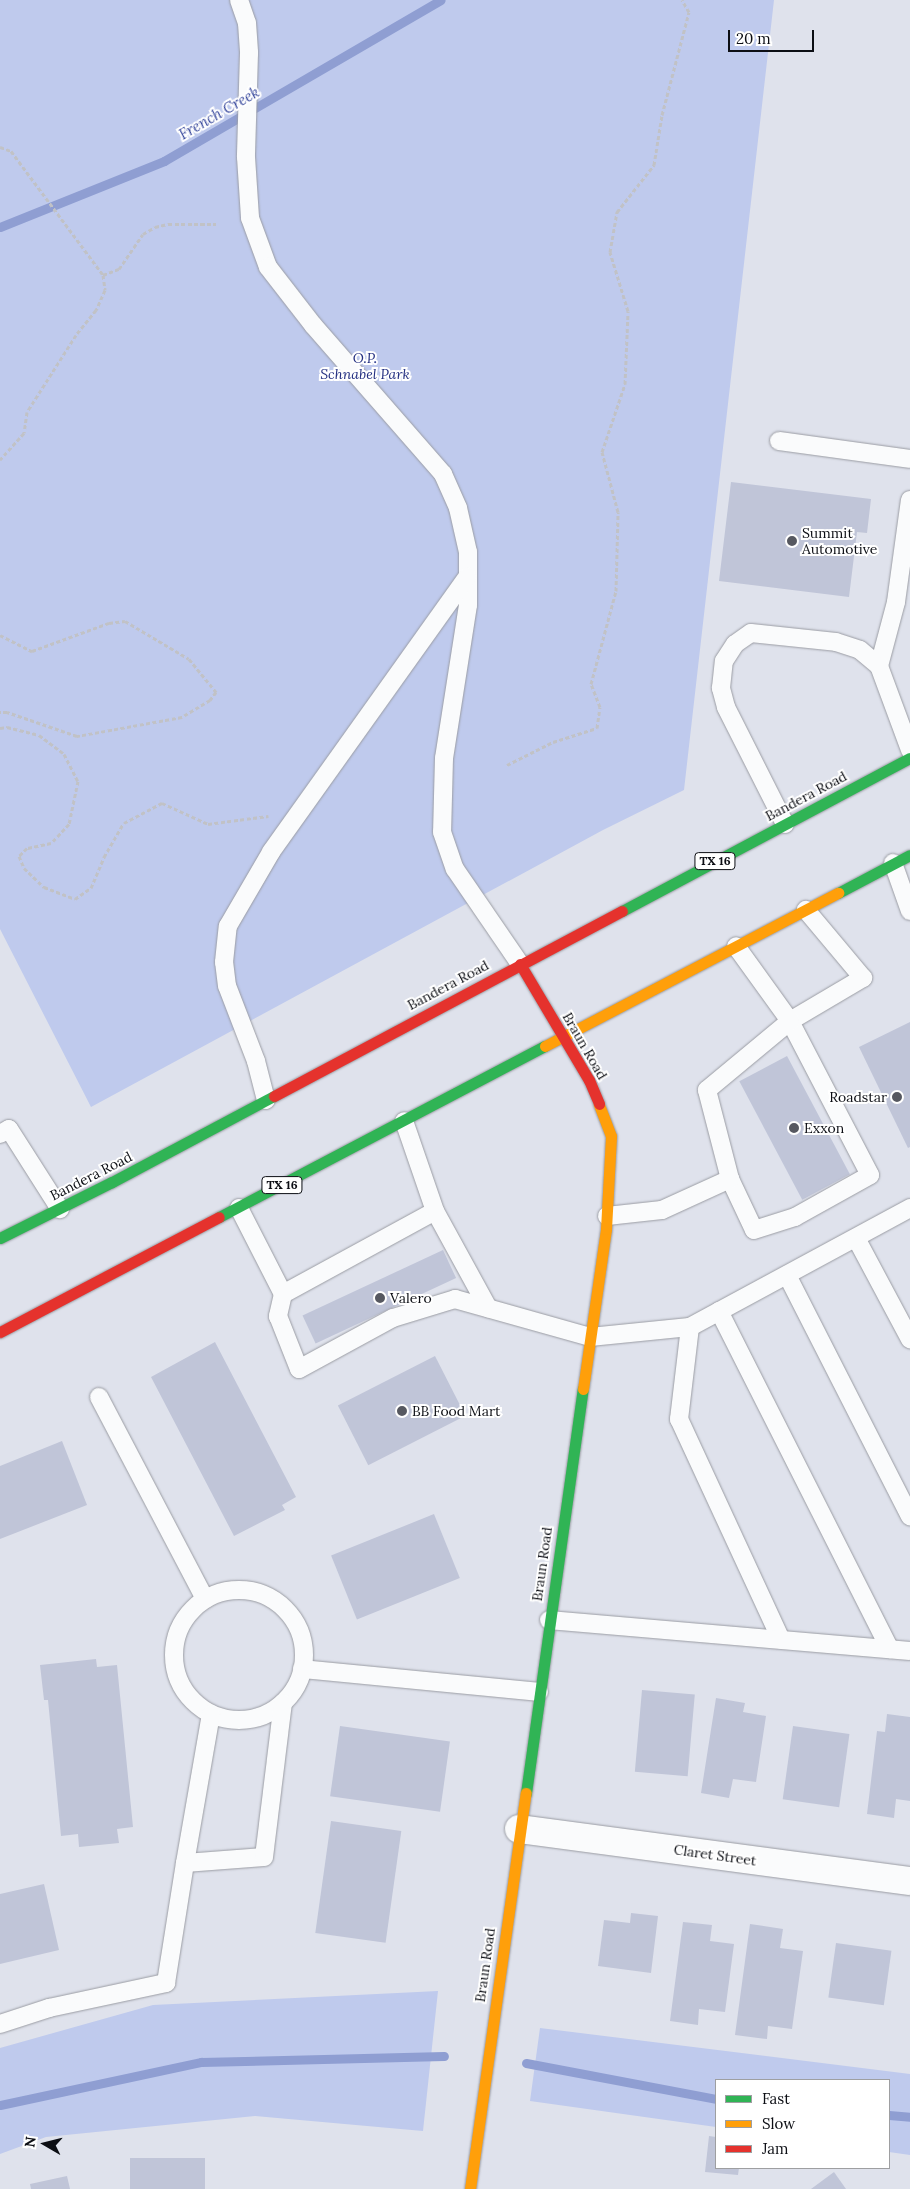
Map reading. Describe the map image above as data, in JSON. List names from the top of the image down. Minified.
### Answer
{"streets":{"main road":["Bandera Road","TX 16","Braun Road"],"street":["Claret Street"]},"crossings":[["Bandera Road","Braun Road"],["TX 16","Braun Road"],["Braun Road","Claret Street"]],"water":["French Creek"],"parks":["O.P. Schnabel Park"],"places":["Summit Automotive","Roadstar","Exxon","Valero","BB Food Mart"],"legend":["Fast","Slow","Jam"],"scale_bar":"20 m","north":"left"}
